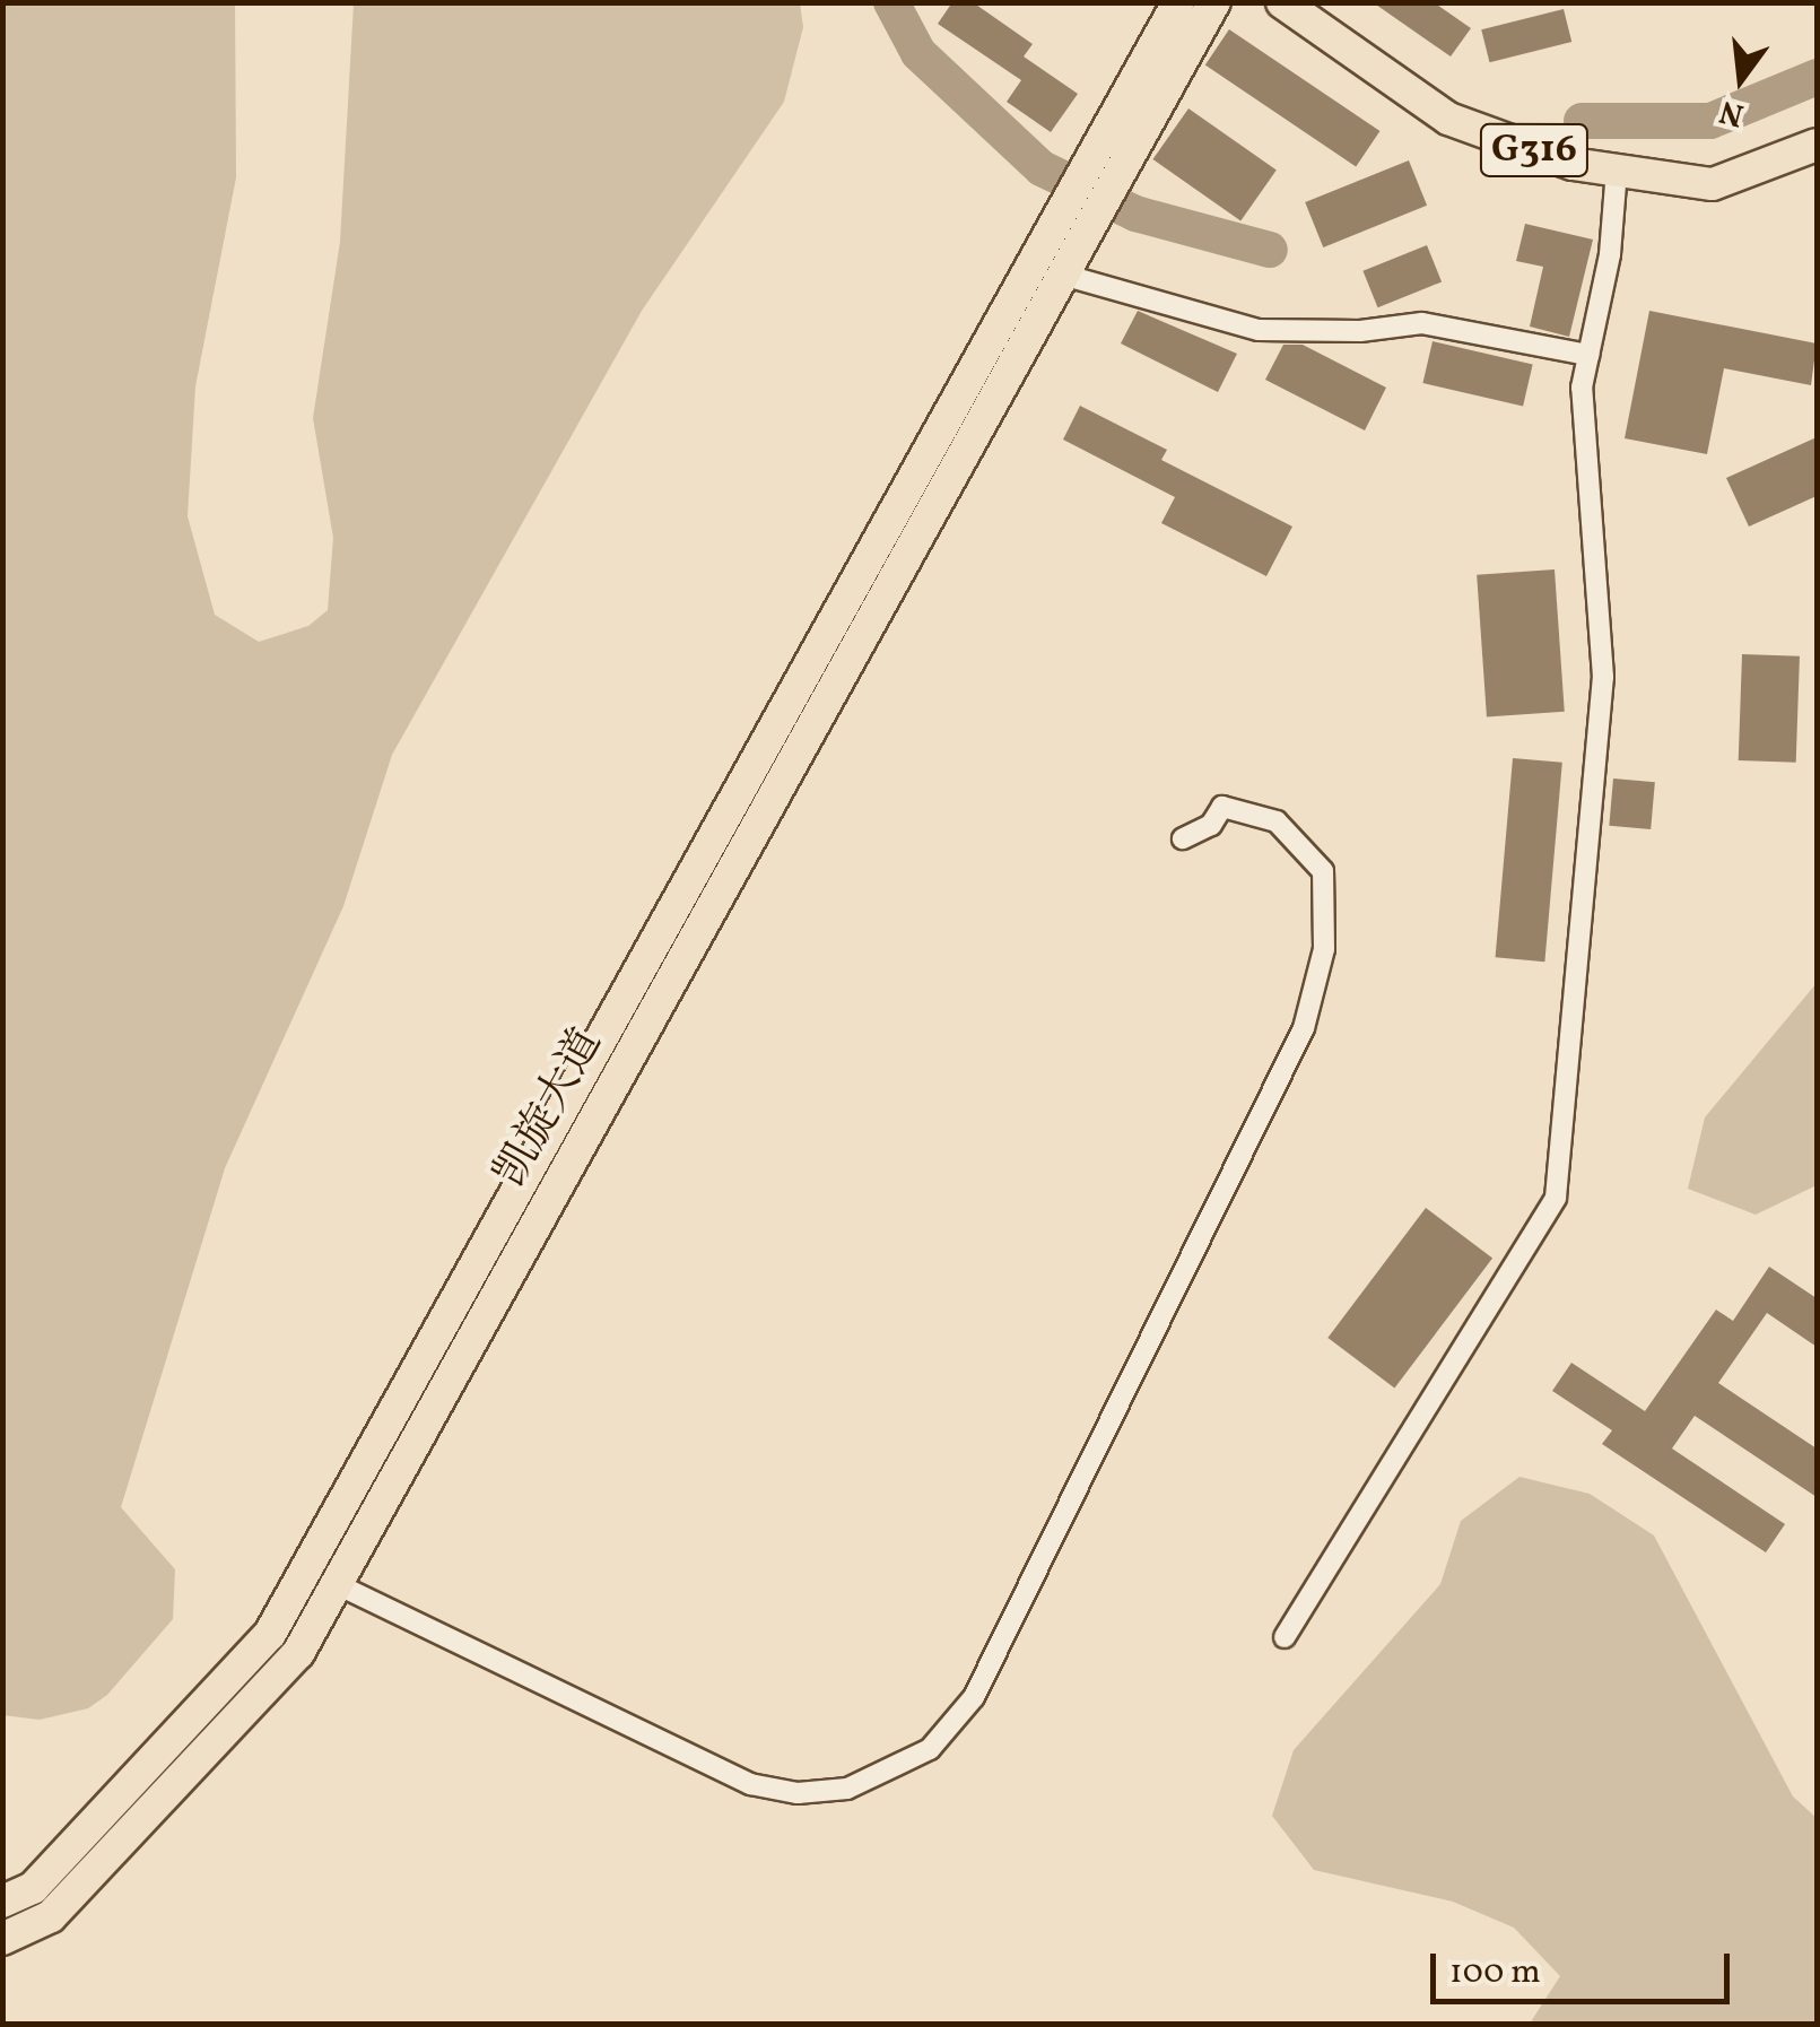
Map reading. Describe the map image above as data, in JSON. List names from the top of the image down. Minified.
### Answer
{"streets":{"main road":["G316","凯旋大道"]},"scale_bar":"100 m","north":"bottom"}
